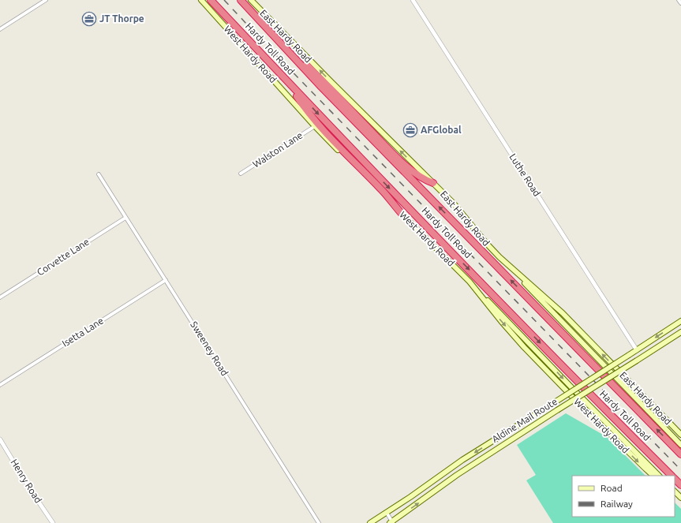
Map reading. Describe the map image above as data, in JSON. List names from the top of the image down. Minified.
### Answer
{"streets":{"highway":["Hardy Toll Road"],"main road":["East Hardy Road","West Hardy Road","Aldine Mail Route"],"street":["Walston Lane","Luthe Road","Corvette Lane","Isetta Lane","Sweeney Road","Henry Road"]},"crossings":[["West Hardy Road","Walston Lane"],["Luthe Road","Aldine Mail Route"],["Corvette Lane","Sweeney Road"],["Isetta Lane","Sweeney Road"]],"places":{"office":["JT Thorpe","AFGlobal"]},"legend":["Road","Railway"]}
